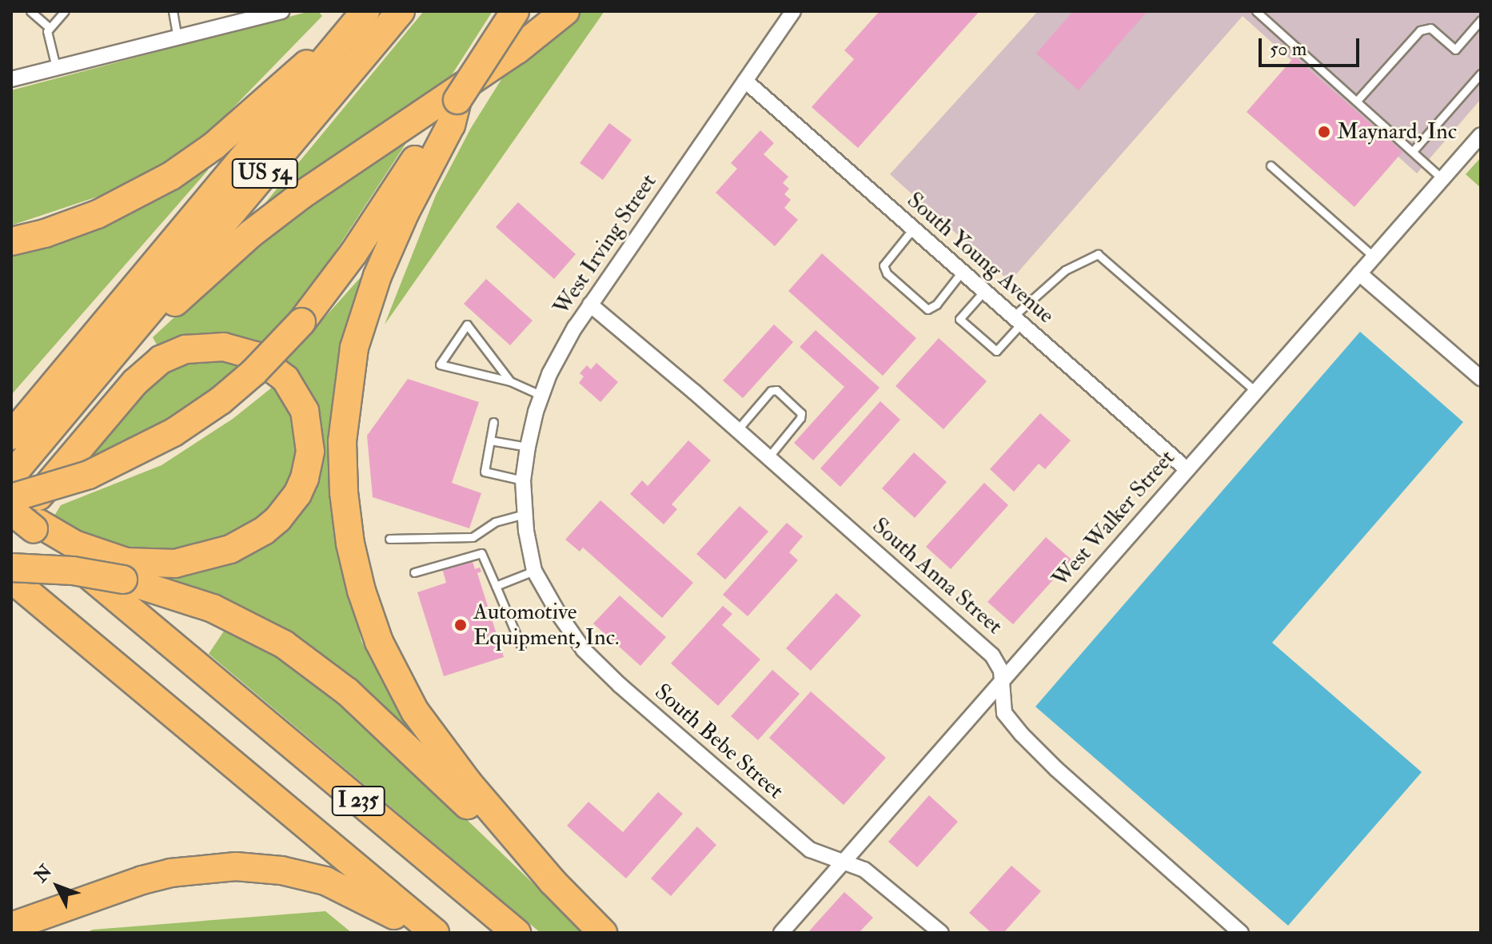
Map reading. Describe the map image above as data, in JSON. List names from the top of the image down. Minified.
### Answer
{"streets":{"highway":["US 54","I 235"],"street":["West Irving Street","South Young Avenue","West Walker Street","South Anna Street","South Bebe Street"]},"crossings":[["West Irving Street","South Young Avenue"],["West Irving Street","South Anna Street"],["West Irving Street","South Bebe Street"],["South Young Avenue","West Walker Street"],["West Walker Street","South Anna Street"],["West Walker Street","South Bebe Street"]],"places":["Maynard, Inc","Automotive Equipment, Inc."],"scale_bar":"50 m","north":"top left"}
